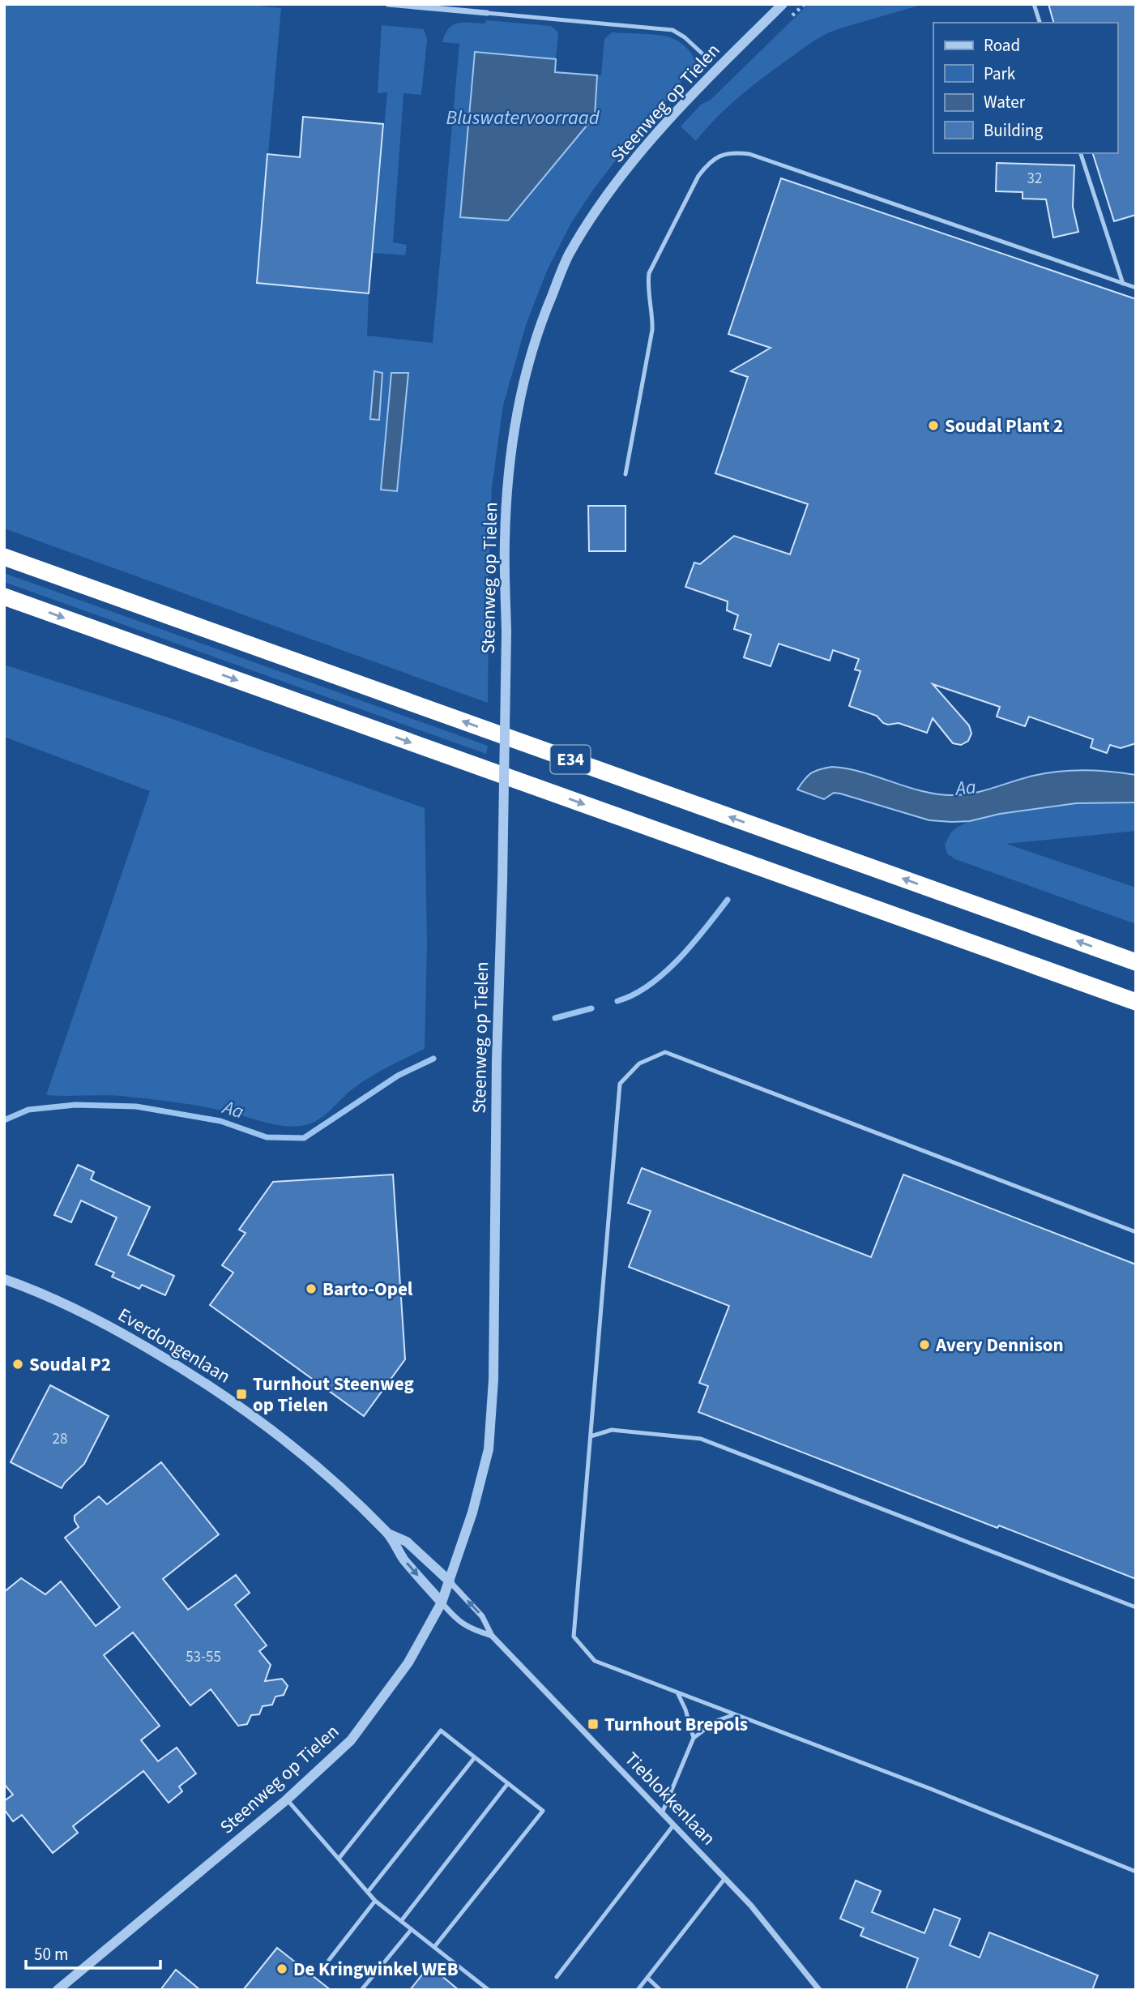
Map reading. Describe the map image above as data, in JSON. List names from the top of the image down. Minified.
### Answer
{"streets":{"highway":["E34"],"street":["Steenweg op Tielen","Everdongenlaan","Tieblokkenlaan"]},"crossings":[["Steenweg op Tielen","Everdongenlaan"],["Steenweg op Tielen","Tieblokkenlaan"],["Everdongenlaan","Tieblokkenlaan"]],"water":["Bluswatervoorraad","Aa"],"places":{"other":["Soudal Plant 2","Barto-Opel","Avery Dennison","Soudal P2","De Kringwinkel WEB"],"transit":["Turnhout Steenweg op Tielen","Turnhout Brepols"]},"house_numbers":["32","28","53-55"],"legend":["Road","Park","Water","Building"],"scale_bar":"50 m"}
